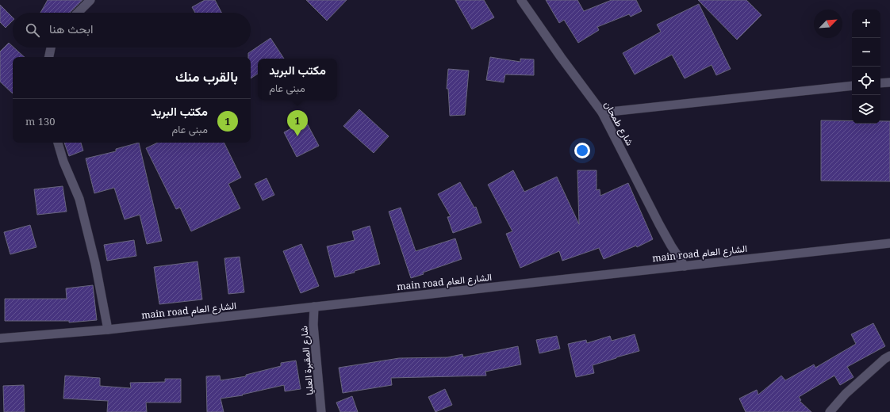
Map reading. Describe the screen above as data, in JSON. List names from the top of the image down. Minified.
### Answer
{"streets":{"street":["شارع طمحان","main road الشارع العام","شارع المقبرة العليا"]},"crossings":[["شارع طمحان","main road الشارع العام"],["main road الشارع العام","شارع المقبرة العليا"]],"north":"top right","page":{"map_buttons":["+","−"],"search":"ابحث هنا","heading":"بالقرب منك","popup":["مكتب البريد","مبنى عام"],"list":[{"mark":"1","name":"مكتب البريد","note":"مبنى عام","value":"130 m"}],"pins":"1"}}
